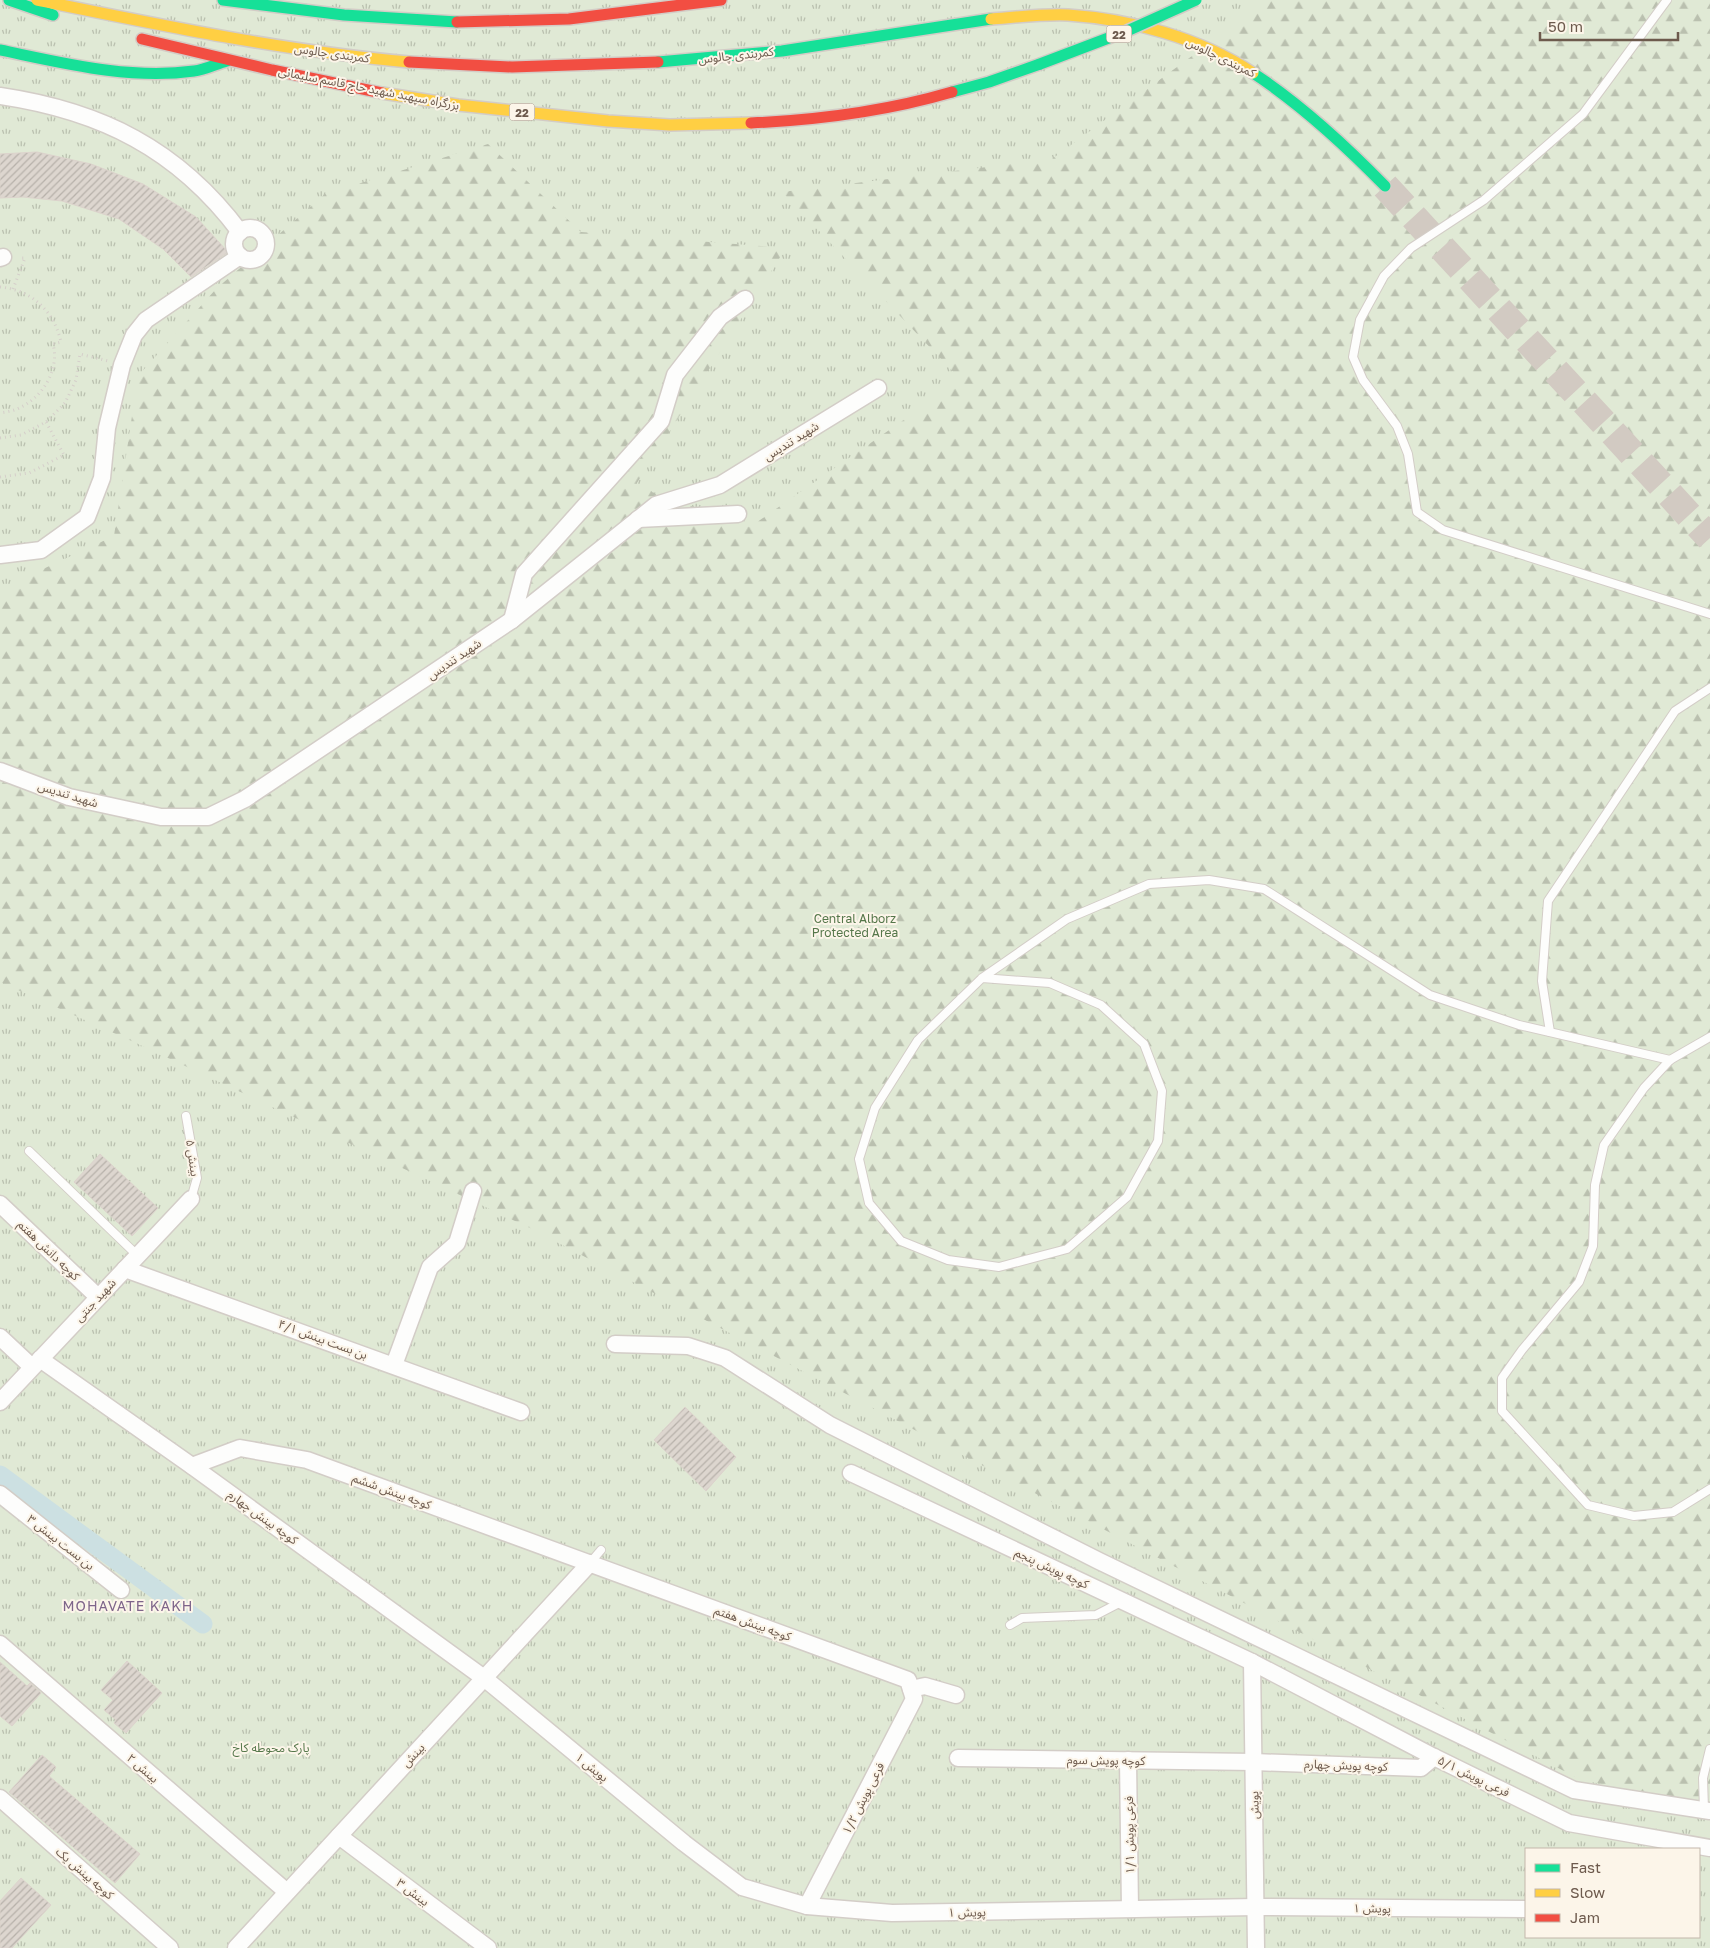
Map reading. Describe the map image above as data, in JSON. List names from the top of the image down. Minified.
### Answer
{"streets":{"highway":["22","کمربندی چالوس","بزرگراه سپهبد شهید حاج قاسم سلیمانی"],"street":["شهید تندیس","کوچه دانش هفتم","شهید جنتی","بن بست بینش ۴/۱","کوچه بینش ششم","کوچه بینش چهارم","بن بست بینش ۳","کوچه پویش پنجم","کوچه بینش هفتم","بینش","کوچه پویش سوم","کوچه پویش چهارم","پویش ۱","بینش ۲","فرعی پویش ۵/۱","فرعی پویش ۱/۲","پویش","فرعی پویش ۱/۱","کوچه بینش یک","بینش ۳"],"lane":["بینش ۵"]},"crossings":[["بینش ۵","شهید جنتی"],["کوچه دانش هفتم","شهید جنتی"],["شهید جنتی","بن بست بینش ۴/۱"],["شهید جنتی","کوچه بینش چهارم"],["کوچه بینش ششم","کوچه بینش چهارم"],["کوچه بینش ششم","کوچه بینش هفتم"],["کوچه بینش ششم","بینش"],["کوچه بینش چهارم","بینش"],["کوچه بینش چهارم","پویش ۱"],["کوچه پویش پنجم","فرعی پویش ۵/۱"],["کوچه پویش پنجم","پویش"],["کوچه بینش هفتم","بینش"],["کوچه بینش هفتم","فرعی پویش ۱/۲"],["بینش","پویش ۱"],["بینش","بینش ۲"],["بینش","بینش ۳"],["کوچه پویش سوم","کوچه پویش چهارم"],["کوچه پویش سوم","پویش"],["کوچه پویش سوم","فرعی پویش ۱/۱"],["کوچه پویش چهارم","فرعی پویش ۵/۱"],["کوچه پویش چهارم","پویش"],["پویش ۱","فرعی پویش ۱/۲"],["پویش ۱","پویش"],["پویش ۱","فرعی پویش ۱/۱"],["فرعی پویش ۵/۱","پویش"]],"districts":["MOHAVATE KAKH"],"parks":["Central Alborz Protected Area","پارک محوطه کاخ"],"legend":["Fast","Slow","Jam"],"scale_bar":"50 m"}
